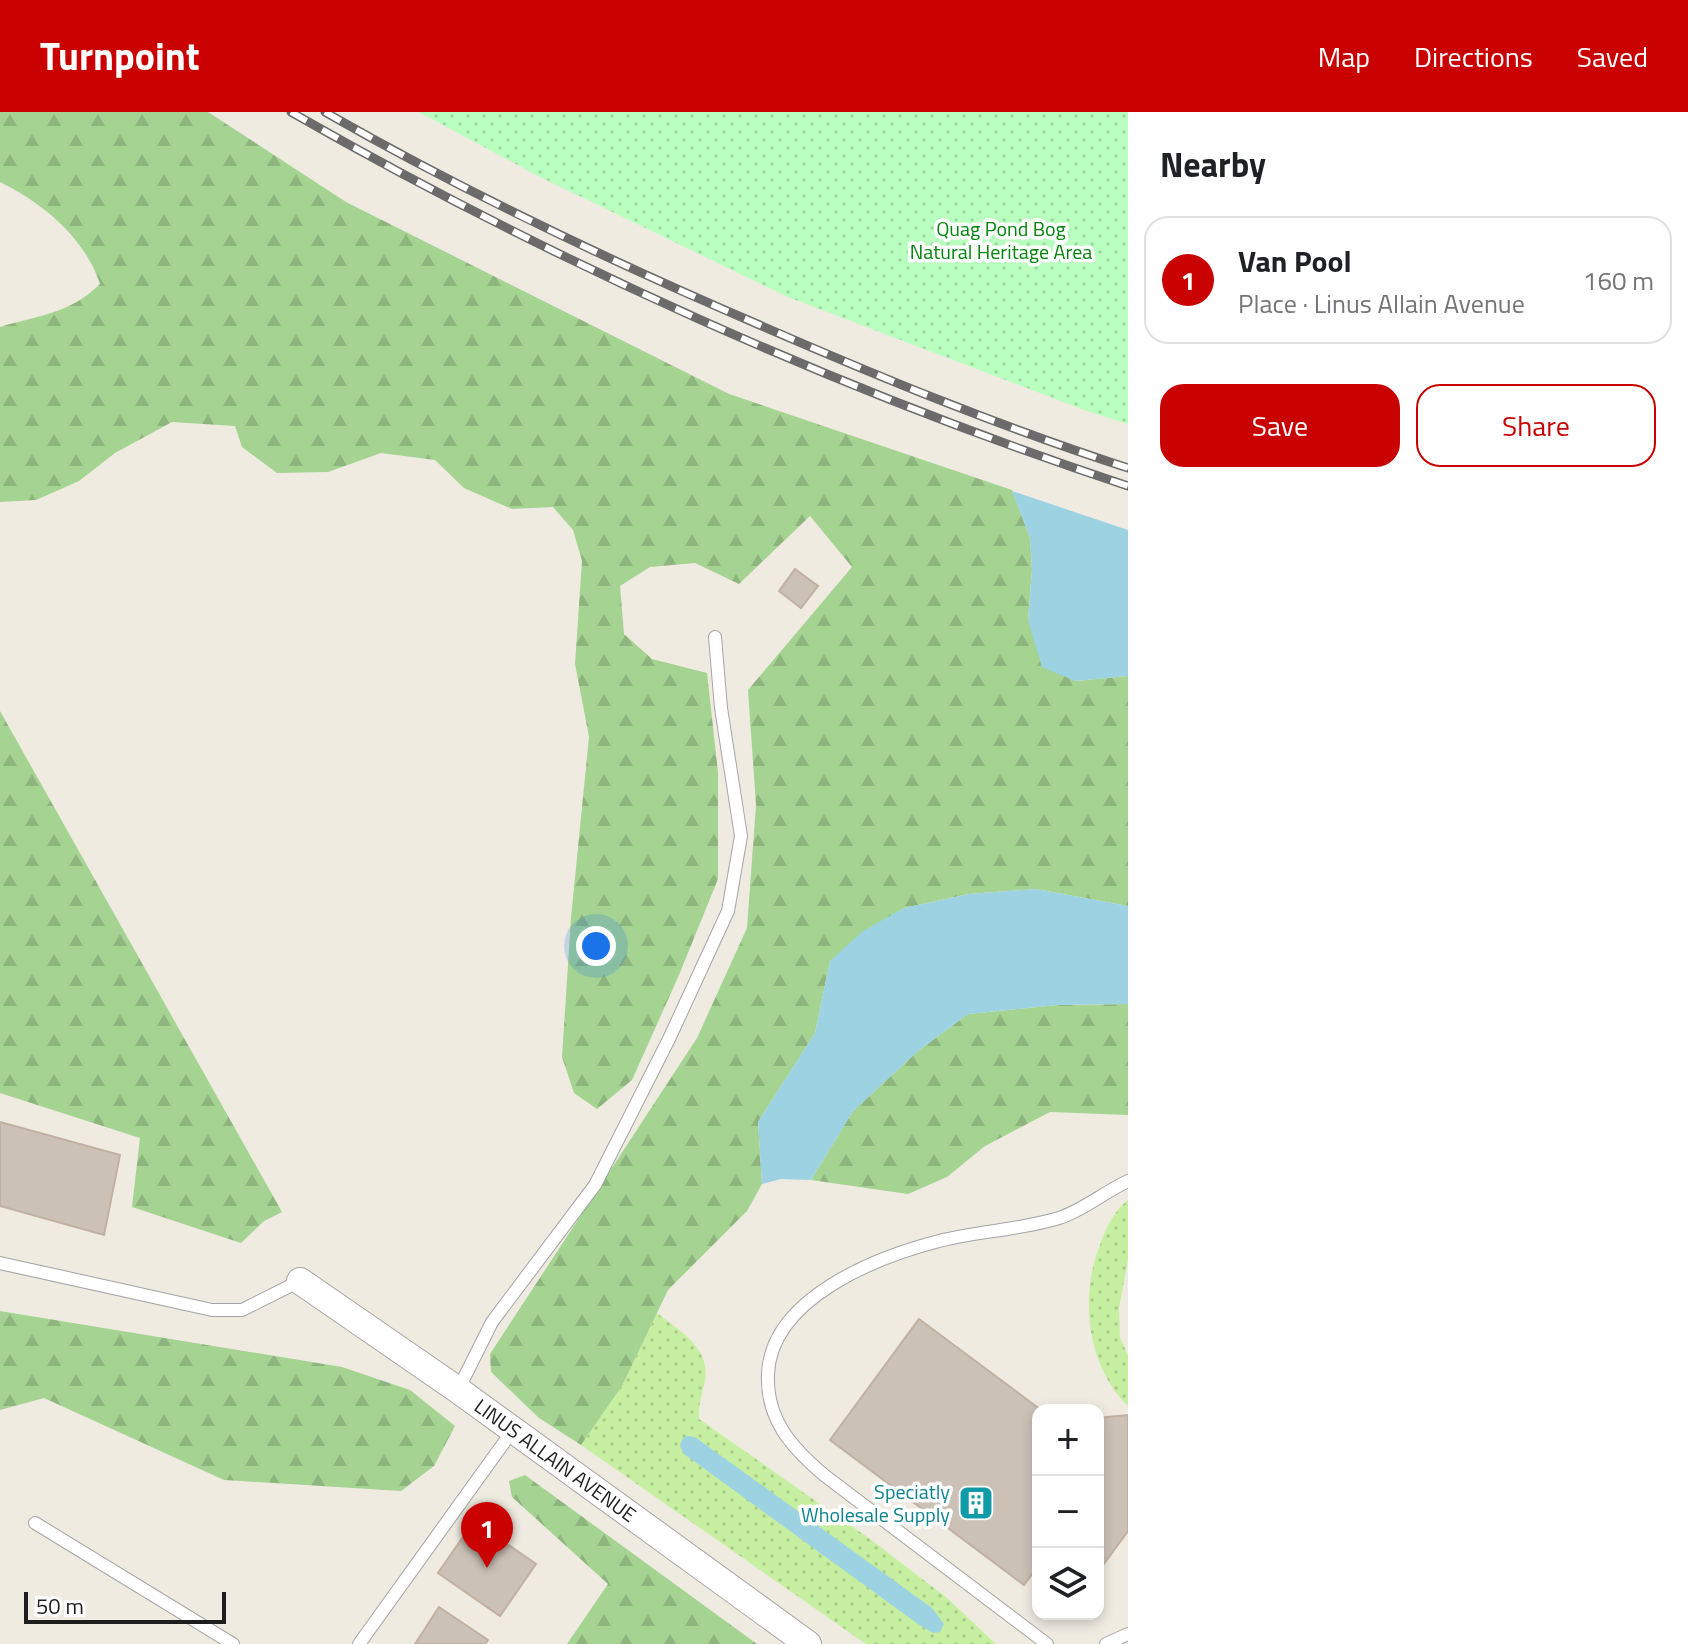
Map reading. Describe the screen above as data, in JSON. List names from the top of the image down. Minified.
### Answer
{"streets":{"street":["LINUS ALLAIN AVENUE"]},"parks":["Quag Pond Bog Natural Heritage Area"],"places":{"building":["Speciatly Wholesale Supply"]},"scale_bar":"50 m","page":{"header":"Turnpoint","nav":["Map","Directions","Saved"],"heading":"Nearby","list":[{"mark":"1","name":"Van Pool","note":"Place · Linus Allain Avenue","value":"160 m"}],"buttons":["Save","Share"],"map_buttons":["+","−"],"pins":"1","scale":"50 m"}}
